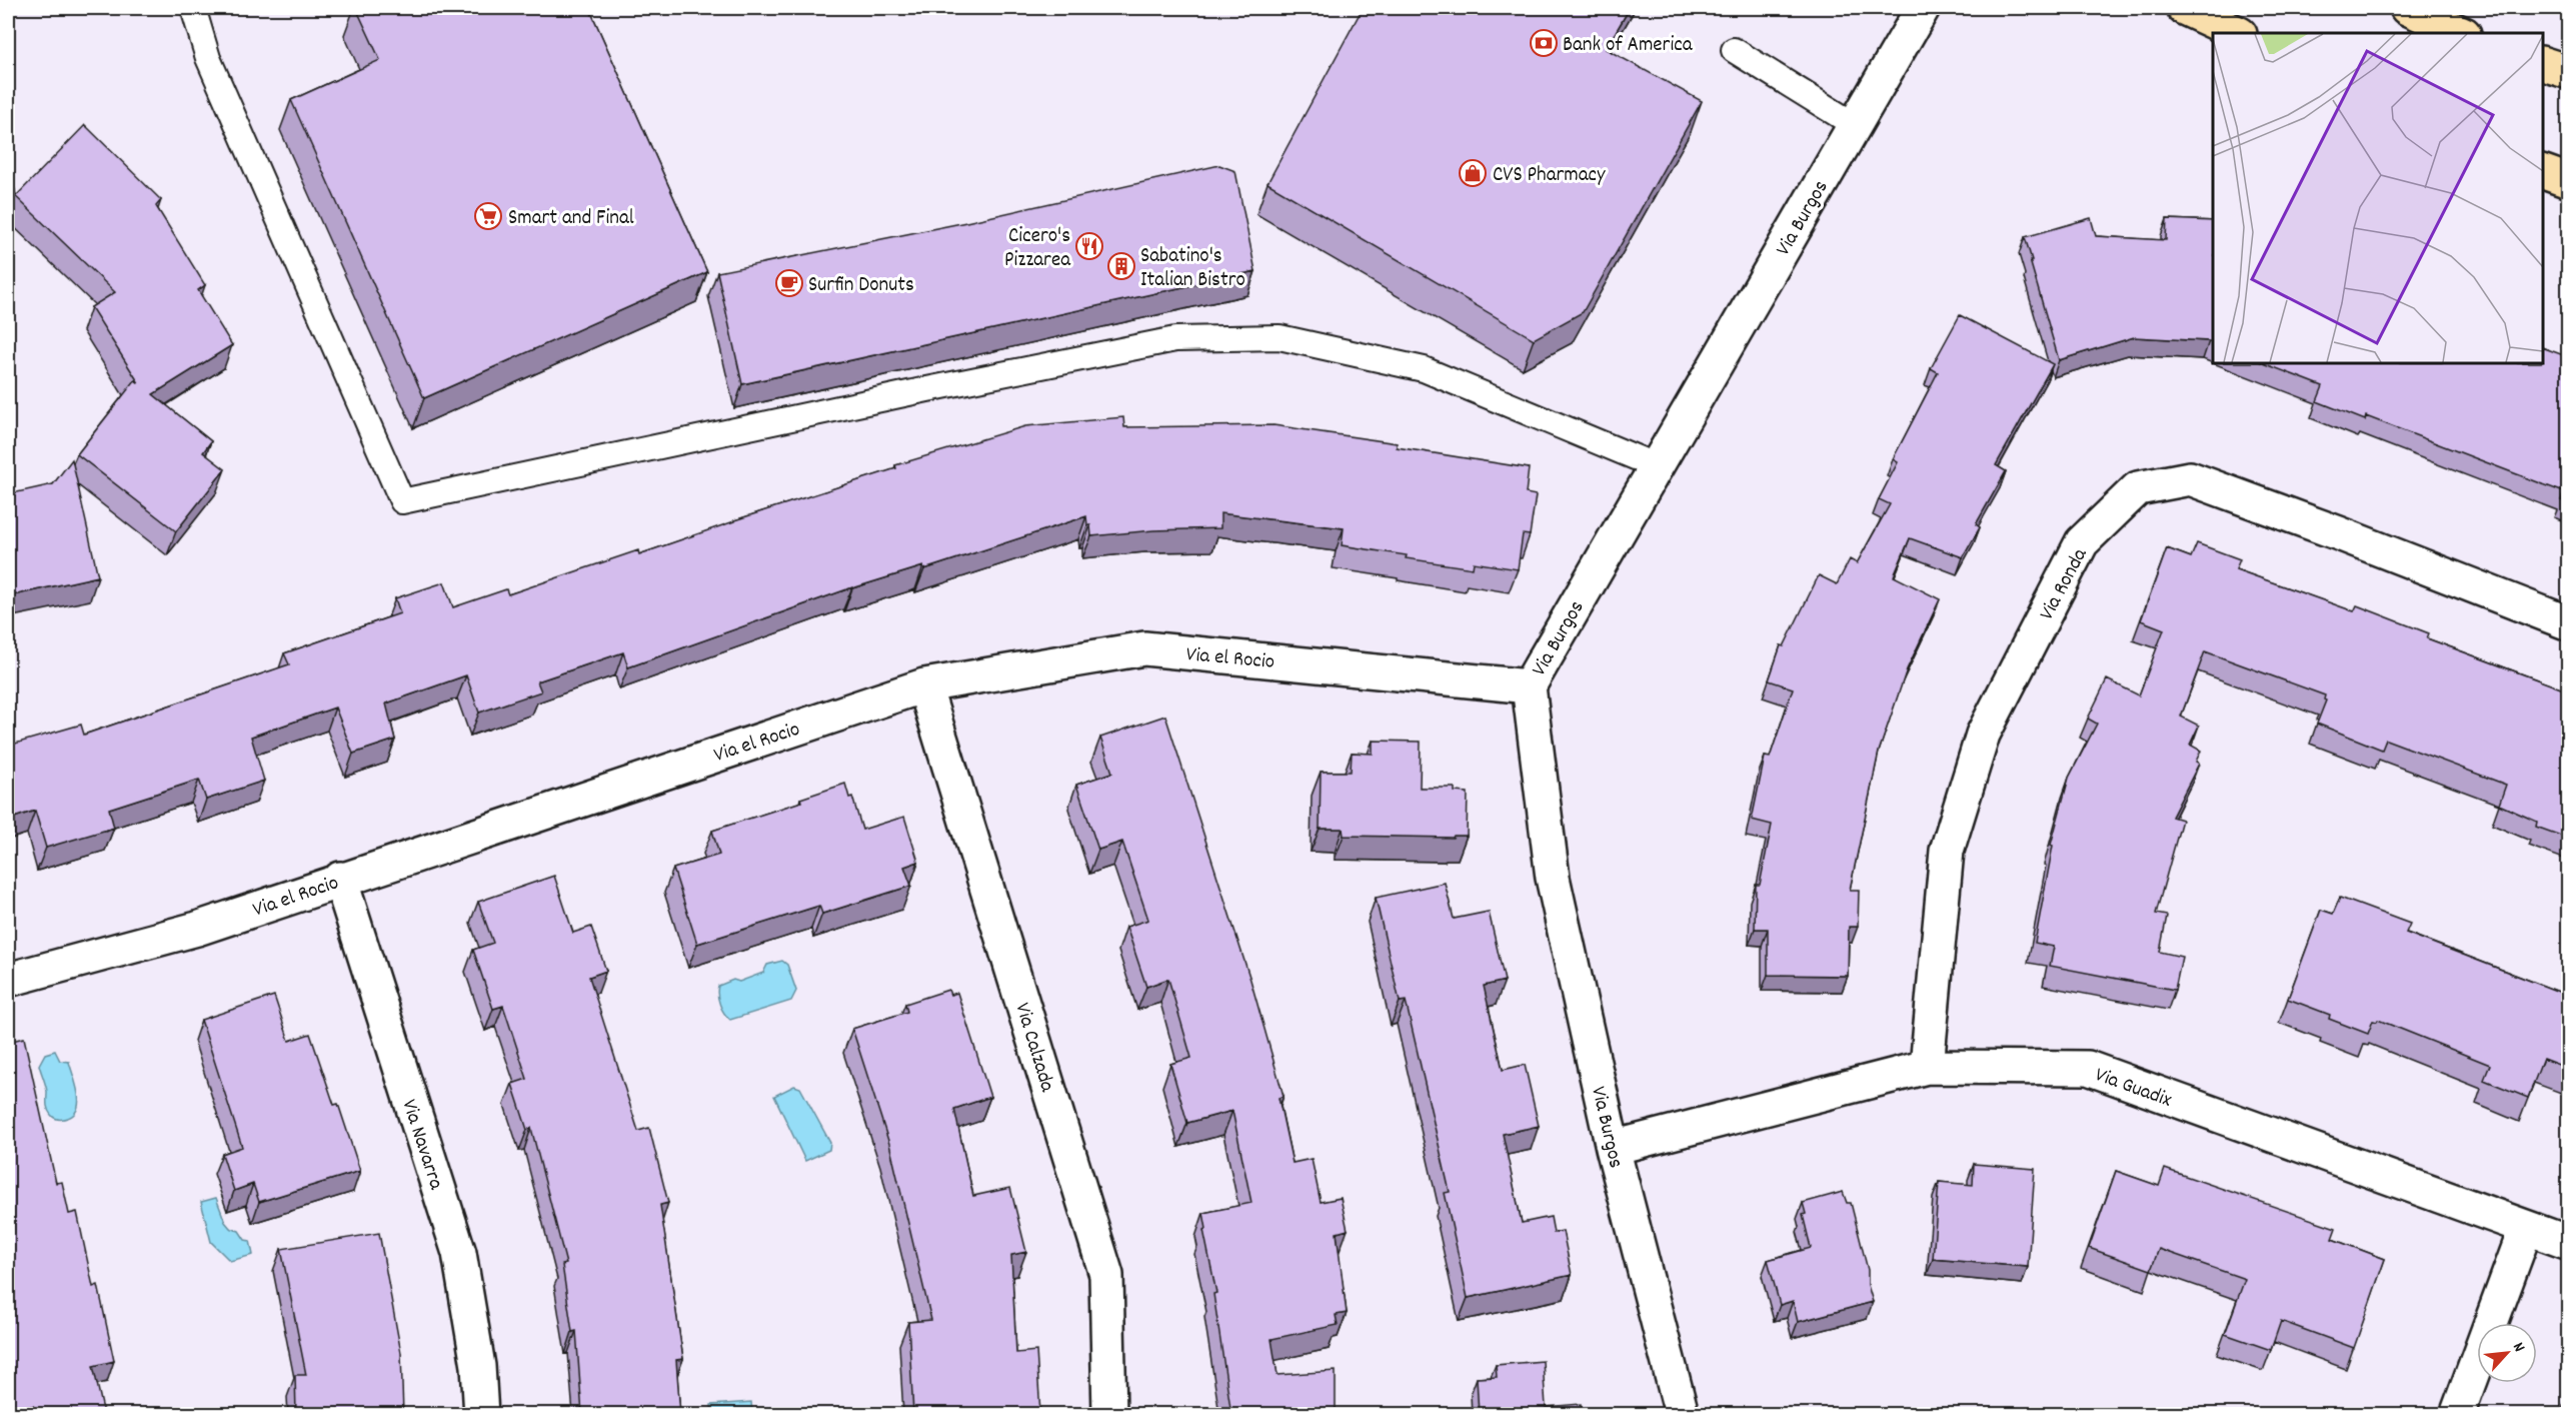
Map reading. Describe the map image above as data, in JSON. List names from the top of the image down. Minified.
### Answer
{"streets":{"street":["Via Burgos","Via Ronda","Via el Rocio","Via Calzada","Via Guadix","Via Navarra"]},"crossings":[["Via Burgos","Via el Rocio"],["Via Burgos","Via Guadix"],["Via Ronda","Via Guadix"],["Via el Rocio","Via Calzada"],["Via el Rocio","Via Navarra"]],"places":{"bank":["Bank of America"],"shop":["CVS Pharmacy"],"supermarket":["Smart and Final"],"restaurant":["Cicero's Pizzarea"],"building":["Sabatino's Italian Bistro"],"cafe":["Surfin Donuts"]},"north":"top right"}
